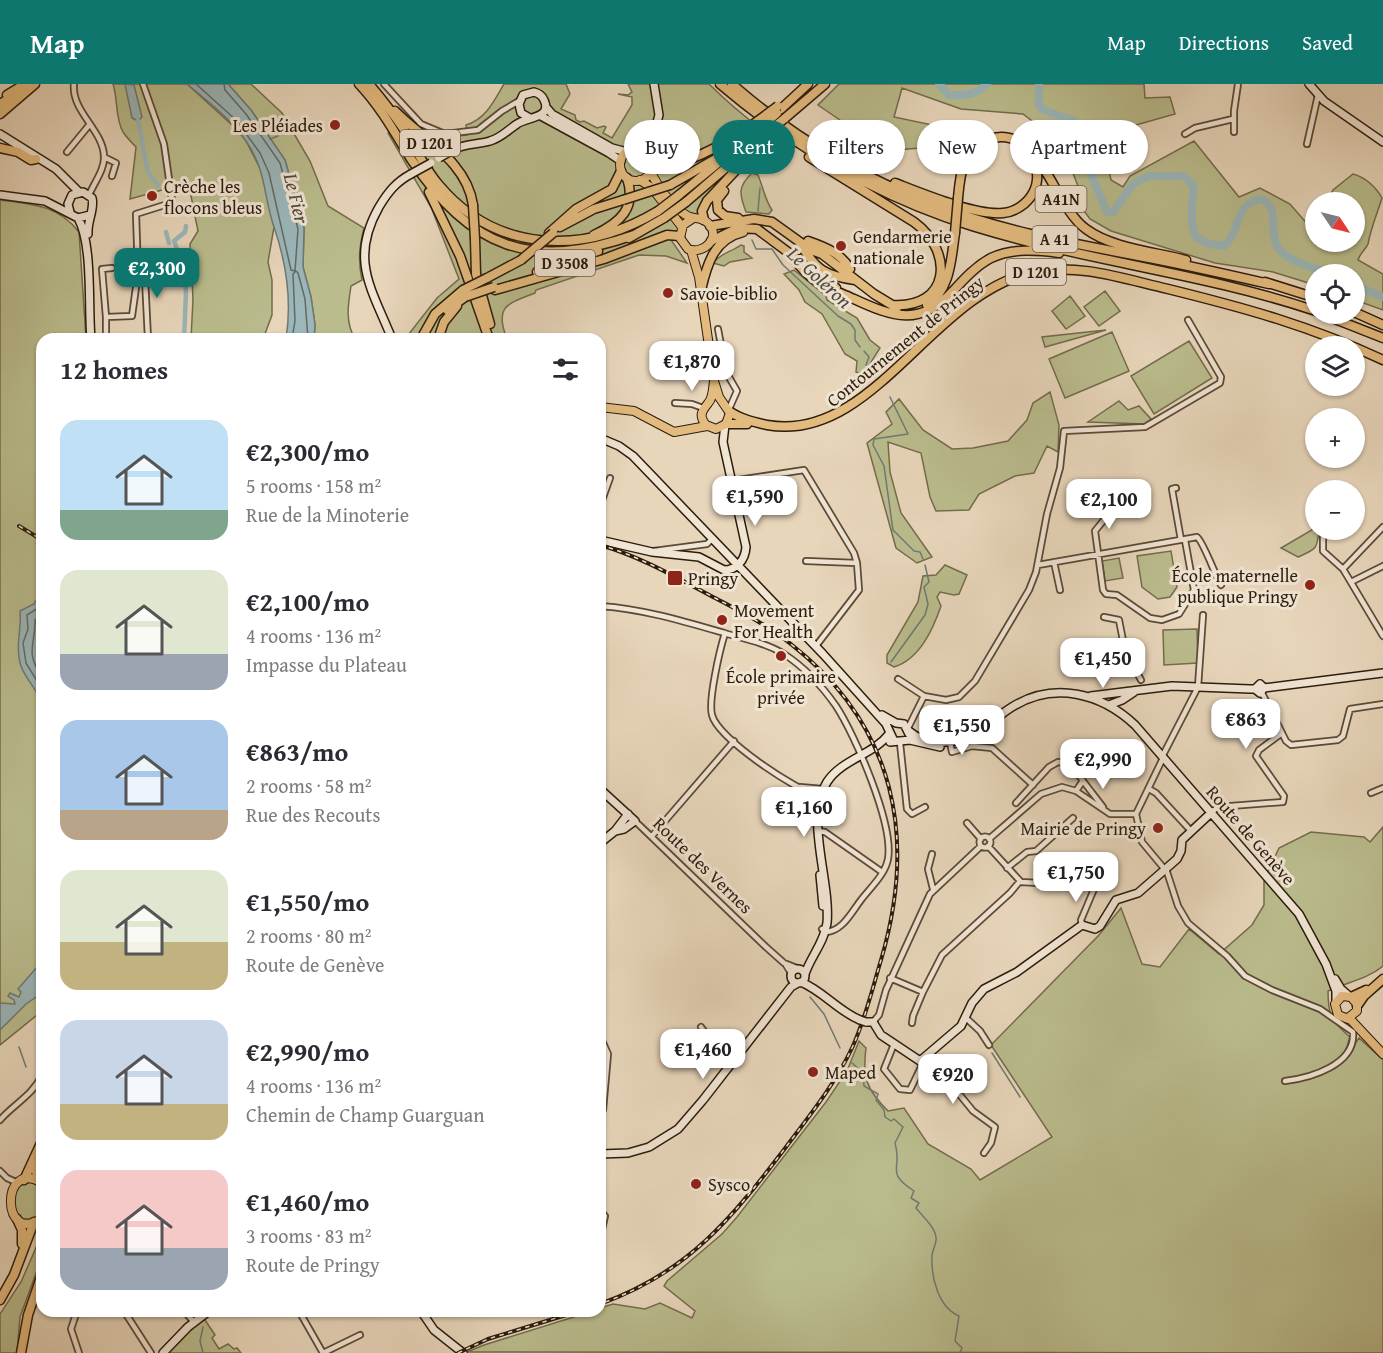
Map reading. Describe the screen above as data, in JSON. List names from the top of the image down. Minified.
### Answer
{"streets":{"highway":["D 1201","A41N","A 41","D 3508","Contournement de Pringy"],"street":["Route de Genève","Route des Vernes"]},"crossings":[["A41N","A 41"]],"water":["Le Fier","Le Goléron"],"places":{"other":["Les Pléiades","Crèche les flocons bleus","Gendarmerie nationale","Savoie-biblio","École maternelle publique Pringy","Movement For Health","École primaire privée","Mairie de Pringy","Maped","Sysco"],"transit":["Pringy"]},"north":"bottom right","page":{"header":"Map","nav":["Map","Directions","Saved"],"chip":["Buy","Rent","Filters","New","Apartment"],"map_buttons":["+","−"],"price":["€2,300","€1,870","€1,590","€2,100","€1,450","€863","€1,550","€2,990","€1,160","€1,750","€1,460","€920"],"heading":"12 homes","list":[{"name":"€2,300/mo","note":"5 rooms · 158 m² · Rue de la Minoterie"},{"name":"€2,100/mo","note":"4 rooms · 136 m² · Impasse du Plateau"},{"name":"€863/mo","note":"2 rooms · 58 m² · Rue des Recouts"},{"name":"€1,550/mo","note":"2 rooms · 80 m² · Route de Genève"},{"name":"€2,990/mo","note":"4 rooms · 136 m² · Chemin de Champ Guarguan"},{"name":"€1,460/mo","note":"3 rooms · 83 m² · Route de Pringy"}]}}
